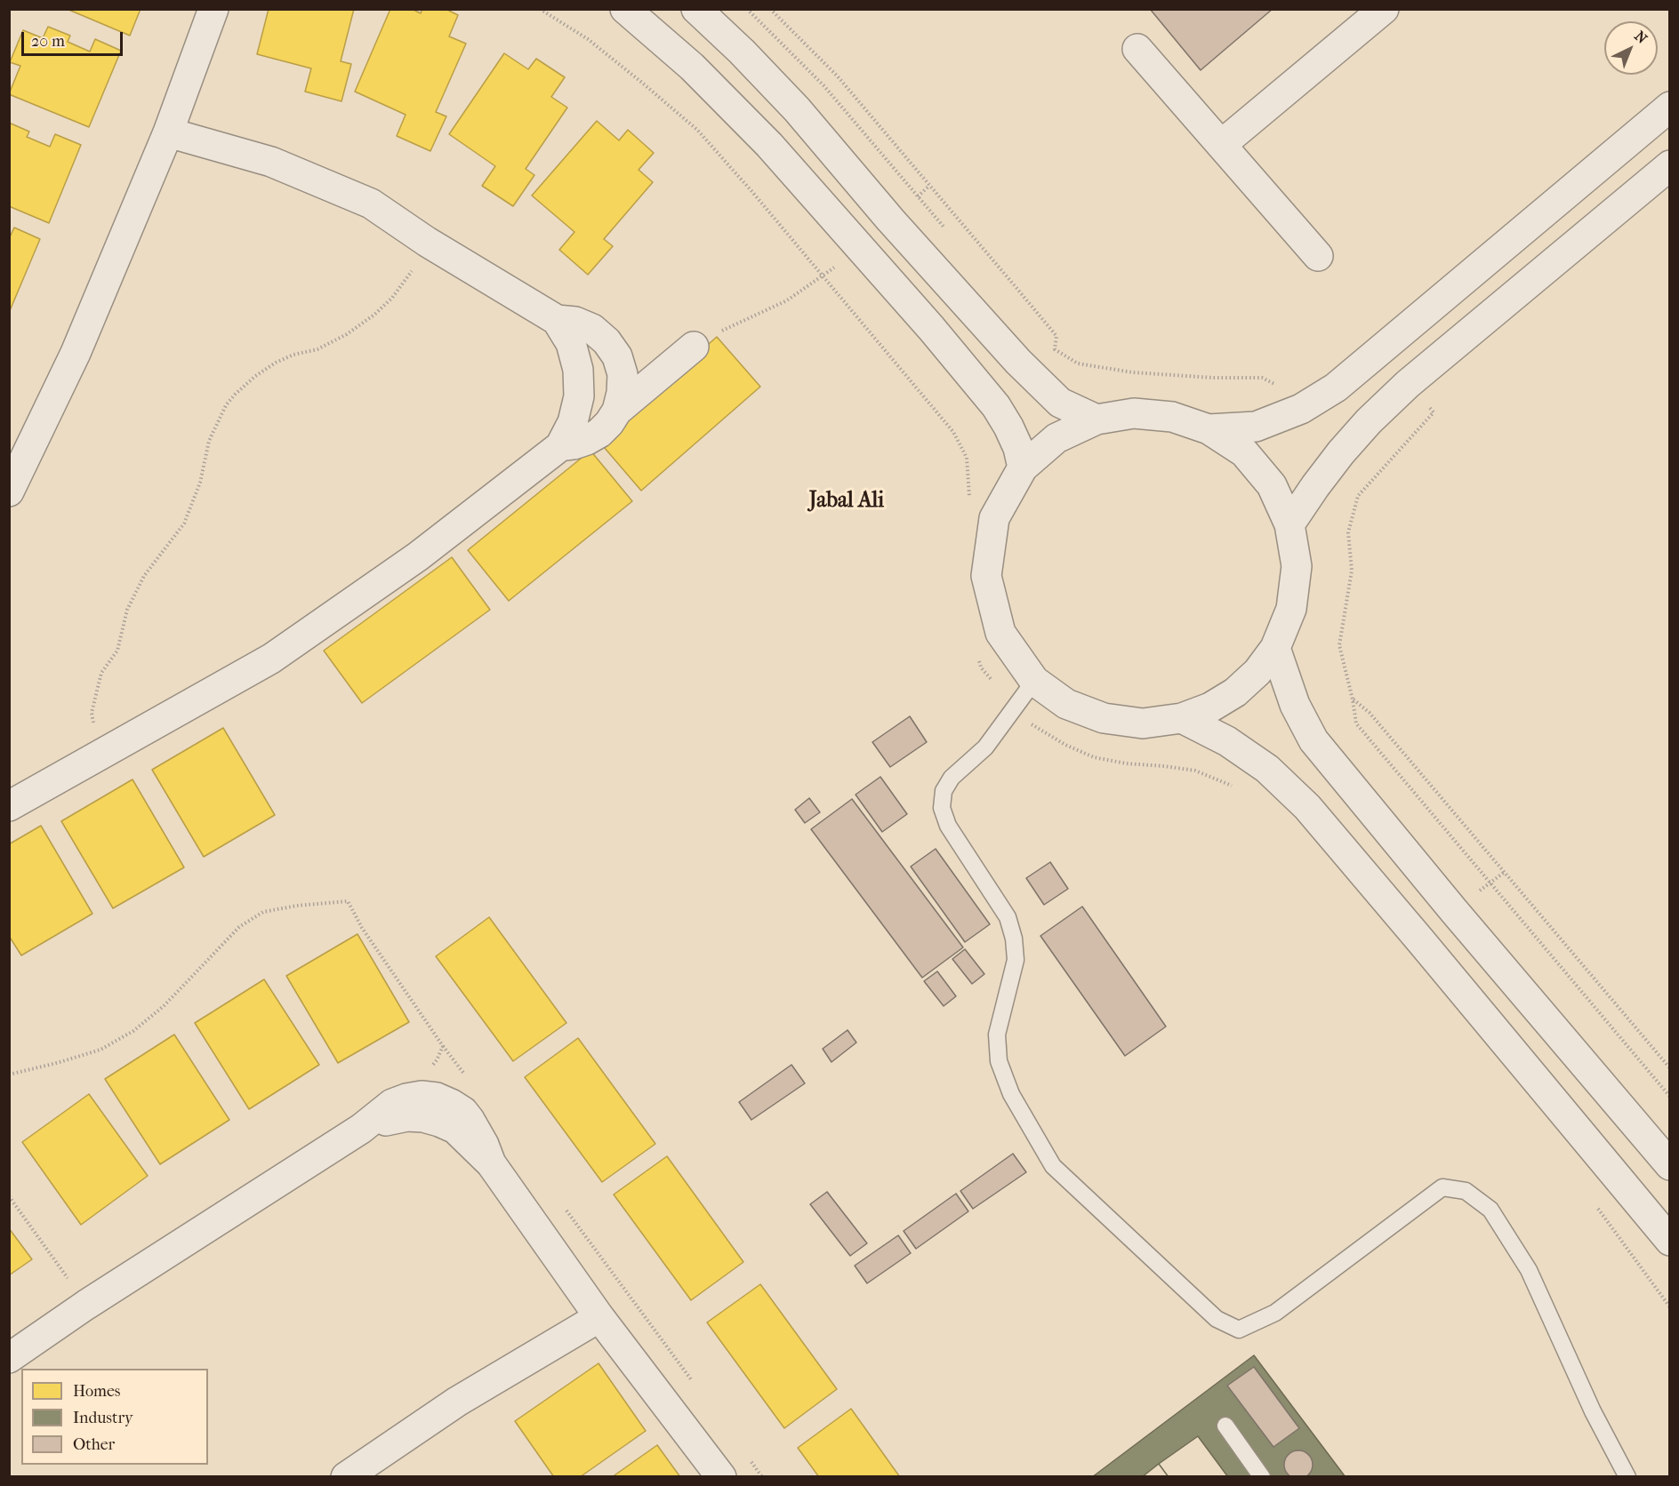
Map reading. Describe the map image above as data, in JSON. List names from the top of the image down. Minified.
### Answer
{"districts":["Jabal Ali"],"legend":["Homes","Industry","Other"],"scale_bar":"20 m","north":"top right"}
